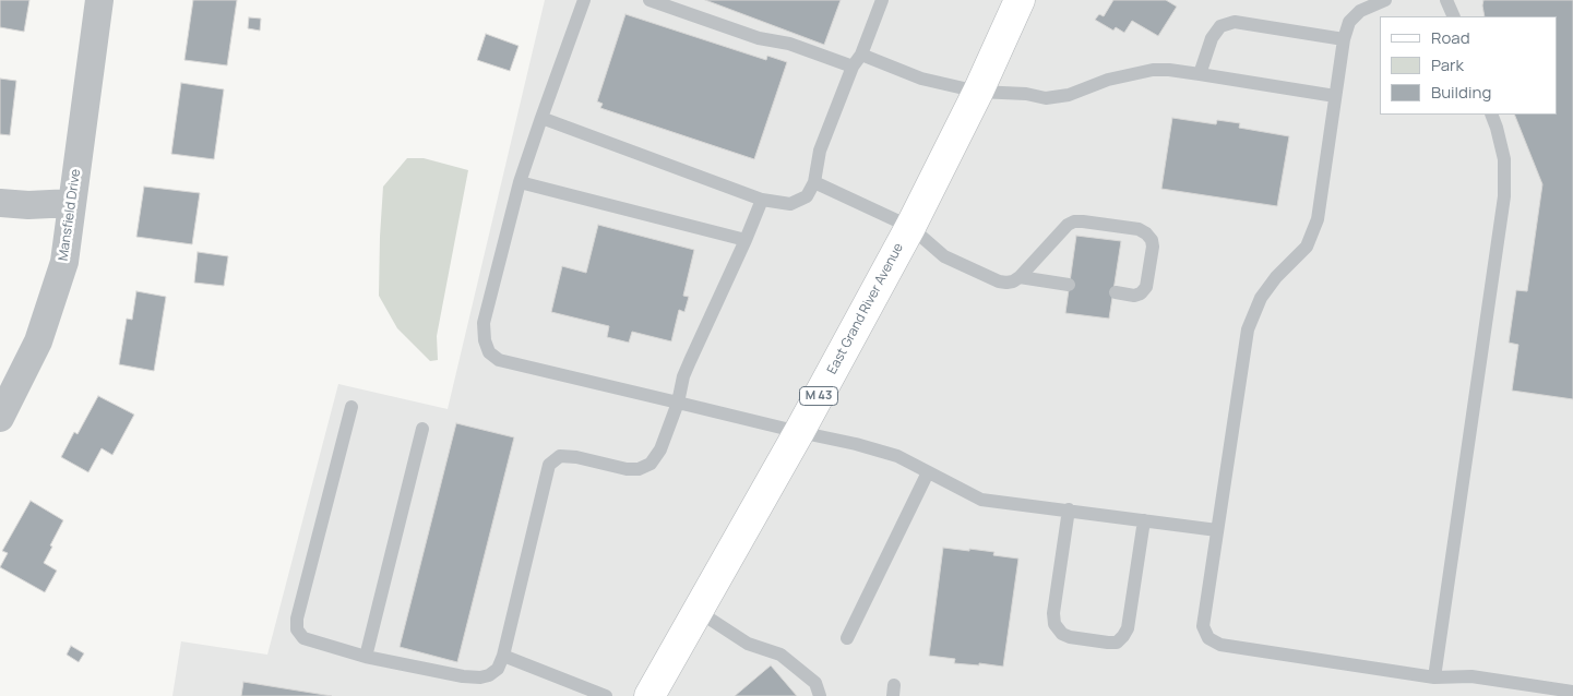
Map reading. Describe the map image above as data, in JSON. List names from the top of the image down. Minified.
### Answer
{"streets":{"main road":["East Grand River Avenue","M 43"],"street":["Mansfield Drive"]},"legend":["Road","Park","Building"]}
